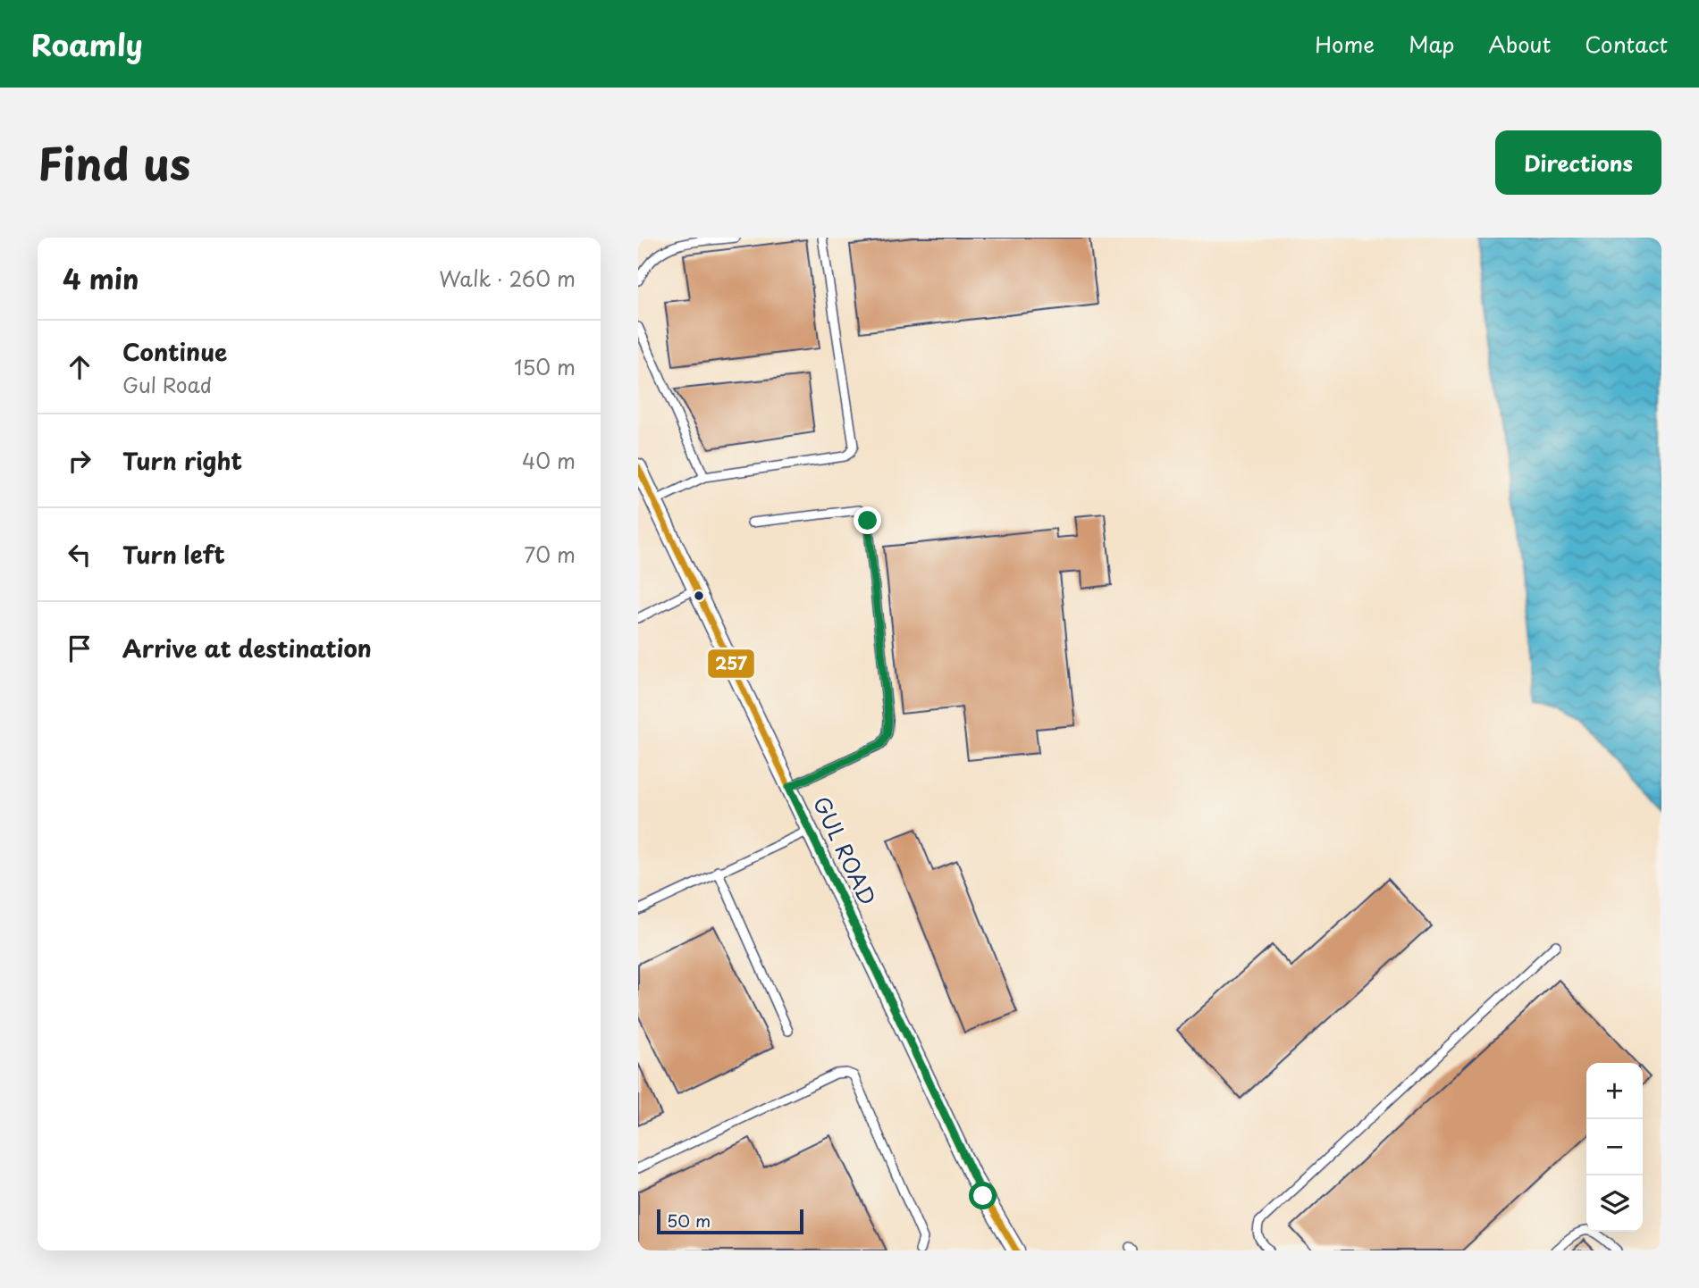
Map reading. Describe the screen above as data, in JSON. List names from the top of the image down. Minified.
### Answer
{"streets":{"street":["GUL ROAD"]},"lines":["transit line 257"],"scale_bar":"50 m","page":{"header":"Roamly","nav":["Home","Map","About","Contact"],"title":"Find us","buttons":"Directions","heading":["4 min","Walk · 260 m"],"list":[["Continue","Gul Road","150 m"],["Turn right","40 m"],["Turn left","70 m"],"Arrive at destination"],"map_buttons":["+","−"],"scale":"50 m"}}
